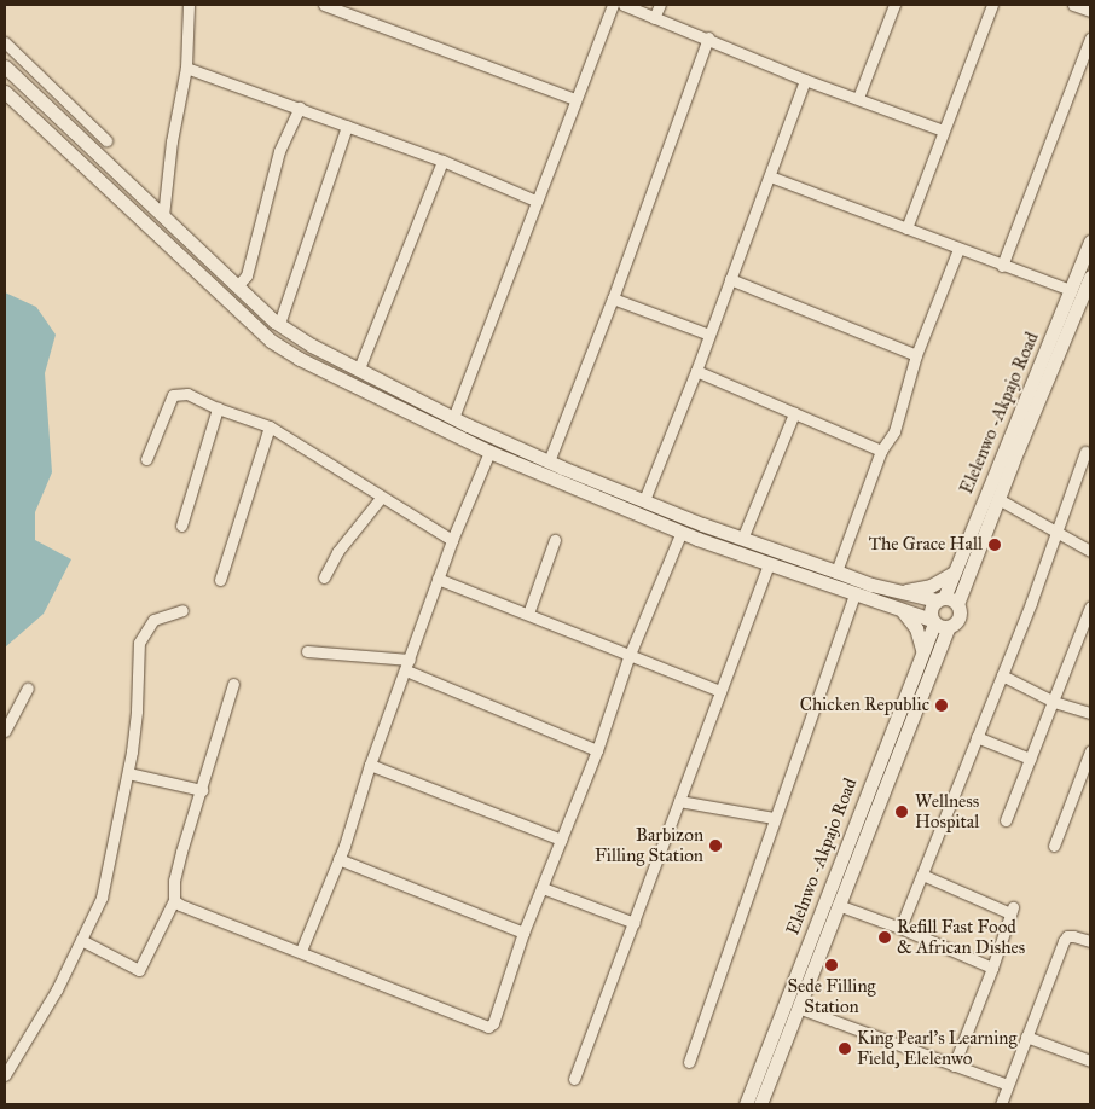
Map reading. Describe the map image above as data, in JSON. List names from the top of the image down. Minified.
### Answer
{"streets":{"main road":["Elelenwo -Akpajo Road","Elelnwo -Akpajo Road"]},"crossings":[["Elelenwo -Akpajo Road","Elelnwo -Akpajo Road"]],"places":["The Grace Hall","Chicken Republic","Wellness Hospital","Barbizon Filling Station","Refill Fast Food & African Dishes","Sede Filling Station","King Pearl's Learning Field, Elelenwo"]}
